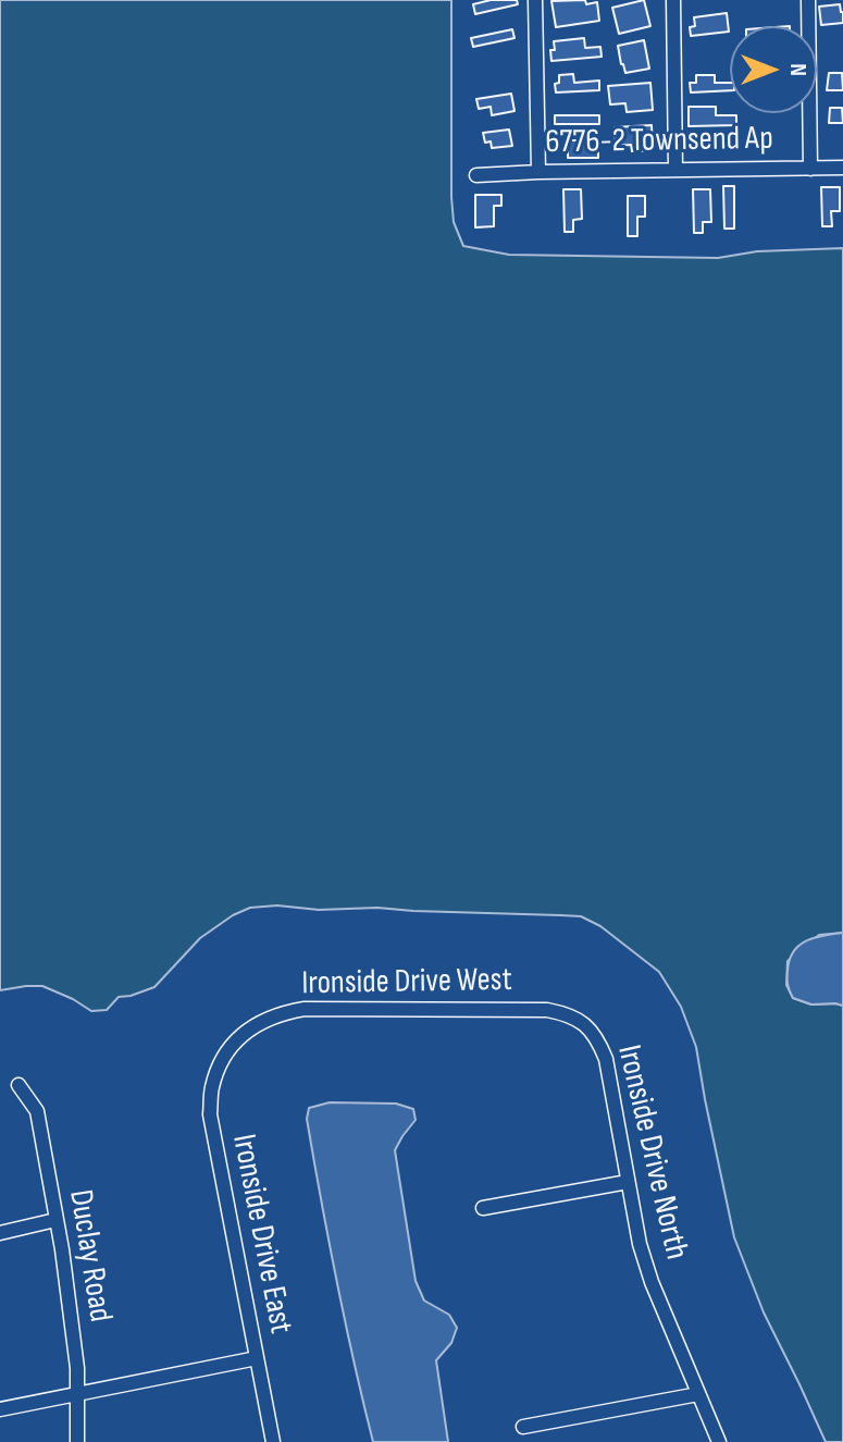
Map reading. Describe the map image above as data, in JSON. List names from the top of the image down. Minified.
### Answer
{"streets":{"street":["6776-2 Townsend Ap","Ironside Drive West","Ironside Drive North","Ironside Drive East","Duclay Road"]},"crossings":[["Ironside Drive West","Ironside Drive North"],["Ironside Drive West","Ironside Drive East"]],"north":"right"}
